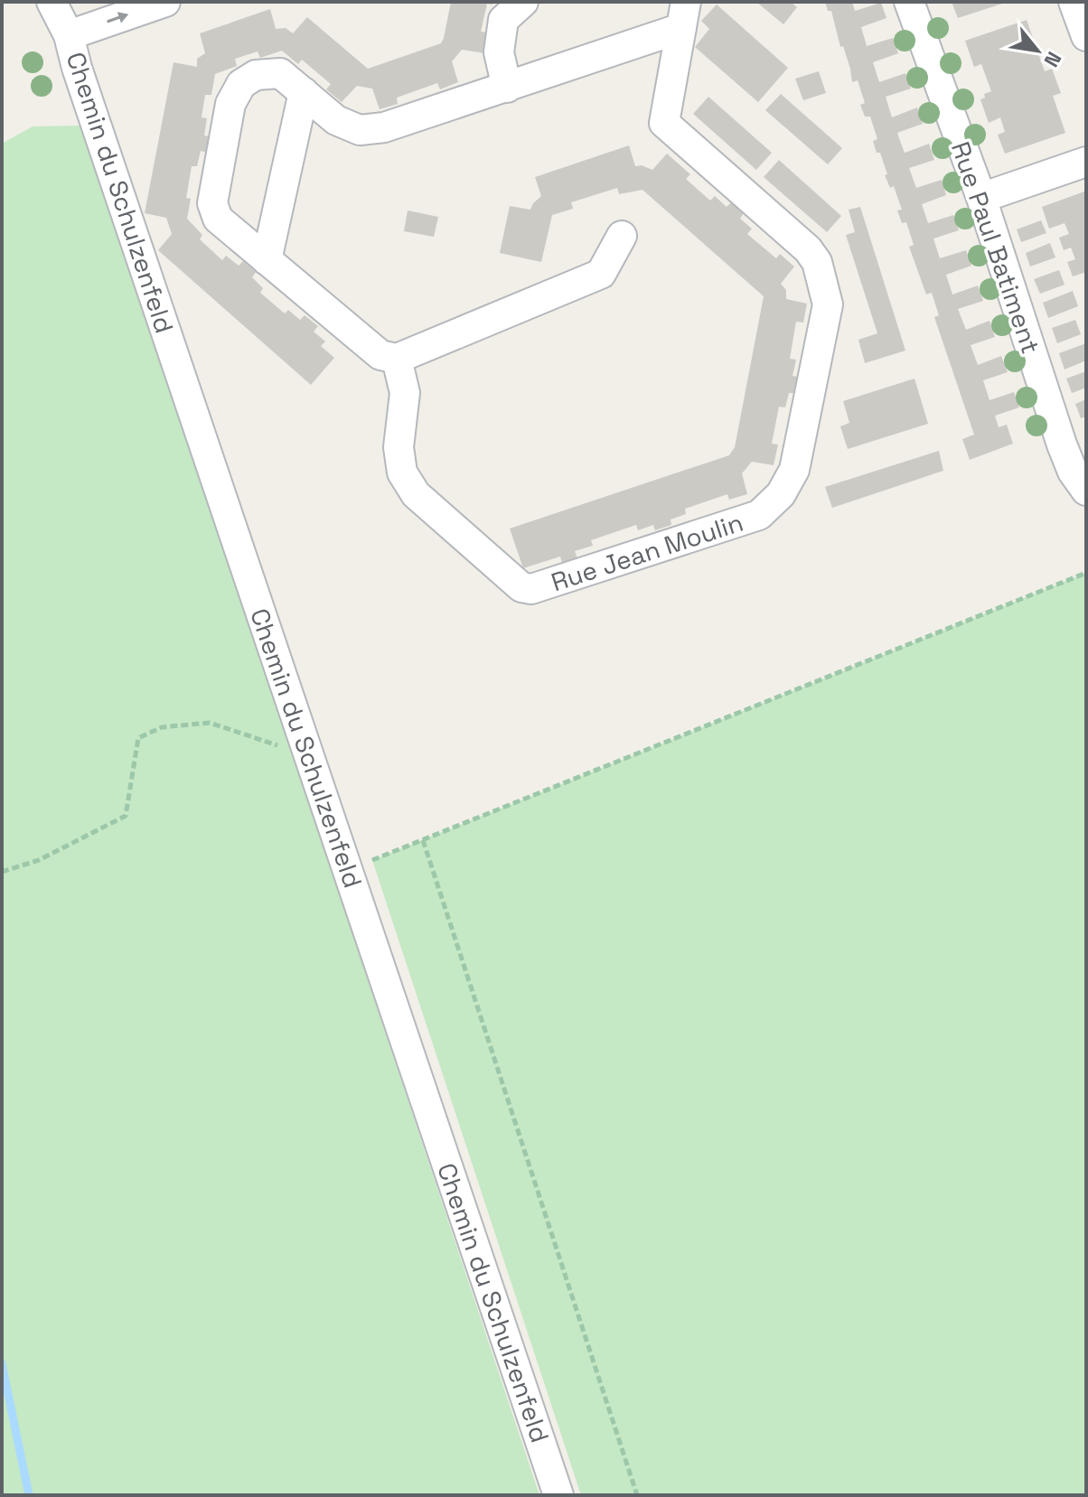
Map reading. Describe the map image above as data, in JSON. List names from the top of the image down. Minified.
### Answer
{"streets":{"street":["Chemin du Schulzenfeld","Rue Paul Batiment","Rue Jean Moulin"]},"north":"bottom right"}
